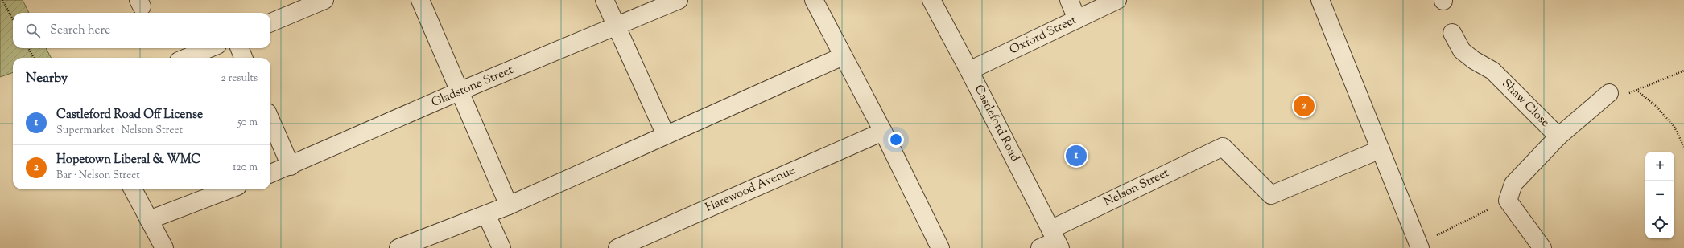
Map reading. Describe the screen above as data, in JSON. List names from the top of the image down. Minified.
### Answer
{"streets":{"street":["Oxford Street","Gladstone Street","Shaw Close","Castleford Road","Nelson Street","Harewood Avenue"]},"crossings":[["Oxford Street","Castleford Road"],["Castleford Road","Nelson Street"]],"page":{"search":"Search here","heading":["Nearby","2 results"],"pins":["2","1"],"list":[{"mark":"1","name":"Castleford Road Off License","note":"Supermarket · Nelson Street","value":"50 m"},{"mark":"2","name":"Hopetown Liberal & WMC","note":"Bar · Nelson Street","value":"120 m"}],"map_buttons":["+","−"]}}
